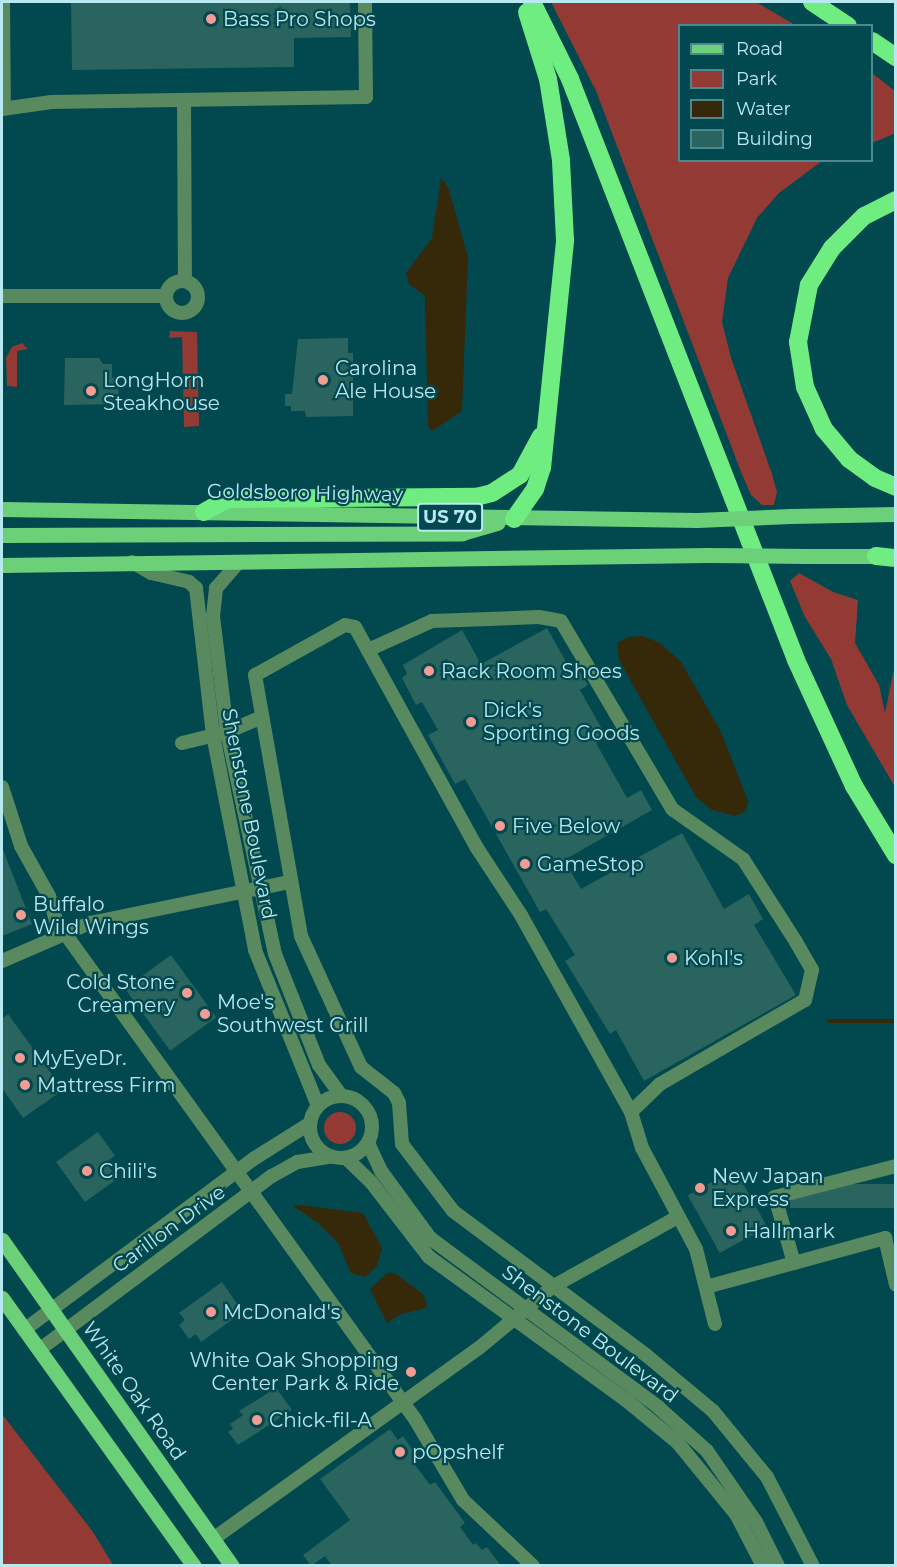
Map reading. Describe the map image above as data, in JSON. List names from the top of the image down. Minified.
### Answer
{"streets":{"main road":["Goldsboro Highway","US 70","White Oak Road"],"street":["Shenstone Boulevard","Carillon Drive"]},"crossings":[["US 70","Shenstone Boulevard"],["Shenstone Boulevard","Carillon Drive"],["Carillon Drive","White Oak Road"]],"places":["Bass Pro Shops","Carolina Ale House","LongHorn Steakhouse","Rack Room Shoes","Dick's Sporting Goods","Five Below","GameStop","Buffalo Wild Wings","Kohl's","Cold Stone Creamery","Moe's Southwest Grill","MyEyeDr.","Mattress Firm","Chili's","New Japan Express","Hallmark","McDonald's","White Oak Shopping Center Park & Ride","Chick-fil-A","pOpshelf"],"legend":["Road","Park","Water","Building"]}
